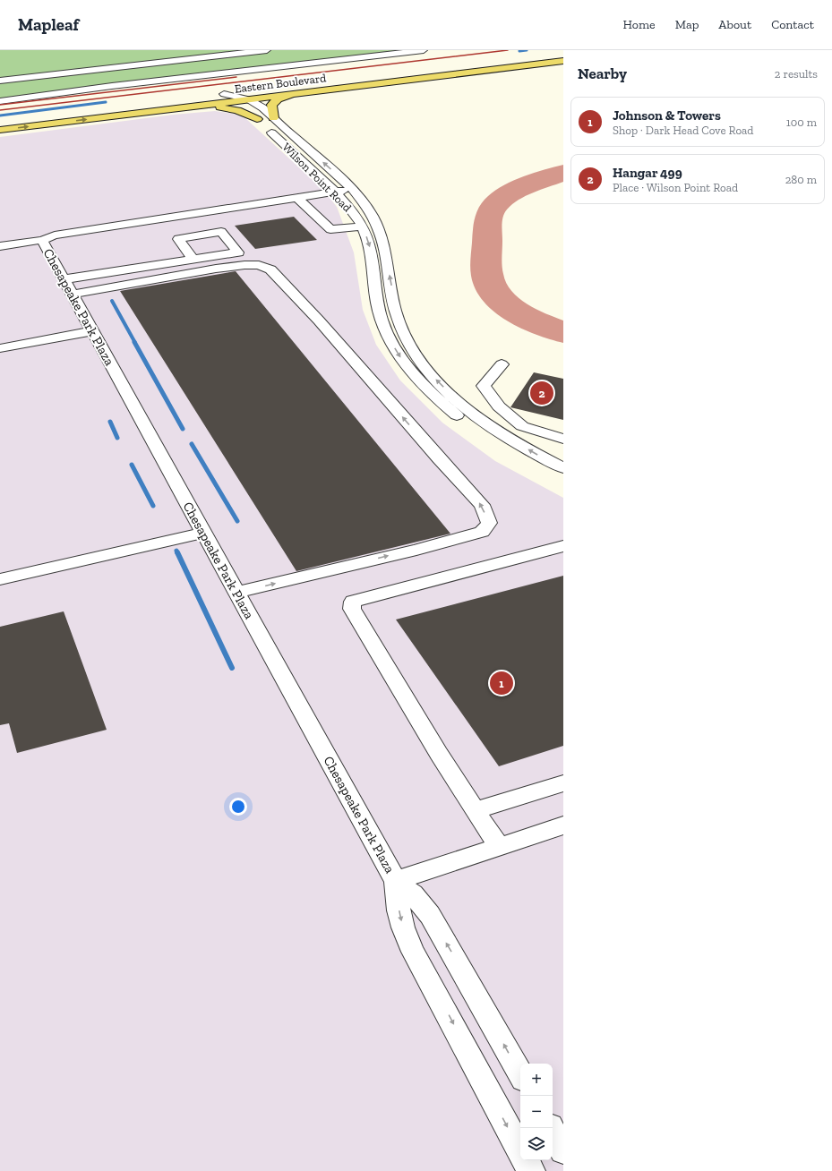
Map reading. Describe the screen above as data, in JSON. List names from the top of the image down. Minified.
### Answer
{"streets":{"main road":["Eastern Boulevard"],"street":["Wilson Point Road","Chesapeake Park Plaza"]},"crossings":[["Eastern Boulevard","Wilson Point Road"],["Wilson Point Road","Chesapeake Park Plaza"]],"page":{"header":"Mapleaf","nav":["Home","Map","About","Contact"],"heading":["Nearby","2 results"],"list":[{"mark":"1","name":"Johnson & Towers","note":"Shop · Dark Head Cove Road","value":"100 m"},{"mark":"2","name":"Hangar 499","note":"Place · Wilson Point Road","value":"280 m"}],"pins":["2","1"],"map_buttons":["+","−"]}}
